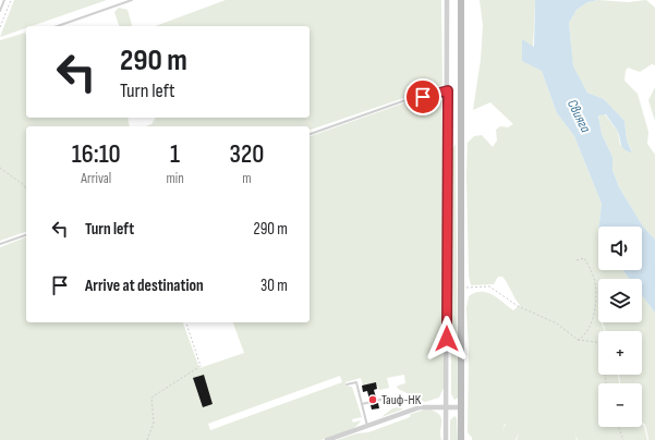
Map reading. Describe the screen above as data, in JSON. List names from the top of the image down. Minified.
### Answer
{"water":["Свияга"],"places":["Таиф-НК"],"page":{"turn":["290 m","Turn left"],"eta":["16:10","Arrival","1","min","320","m"],"list":[{"name":"Turn left","value":"290 m"},{"name":"Arrive at destination","value":"30 m"}],"map_buttons":["+","−"]}}
